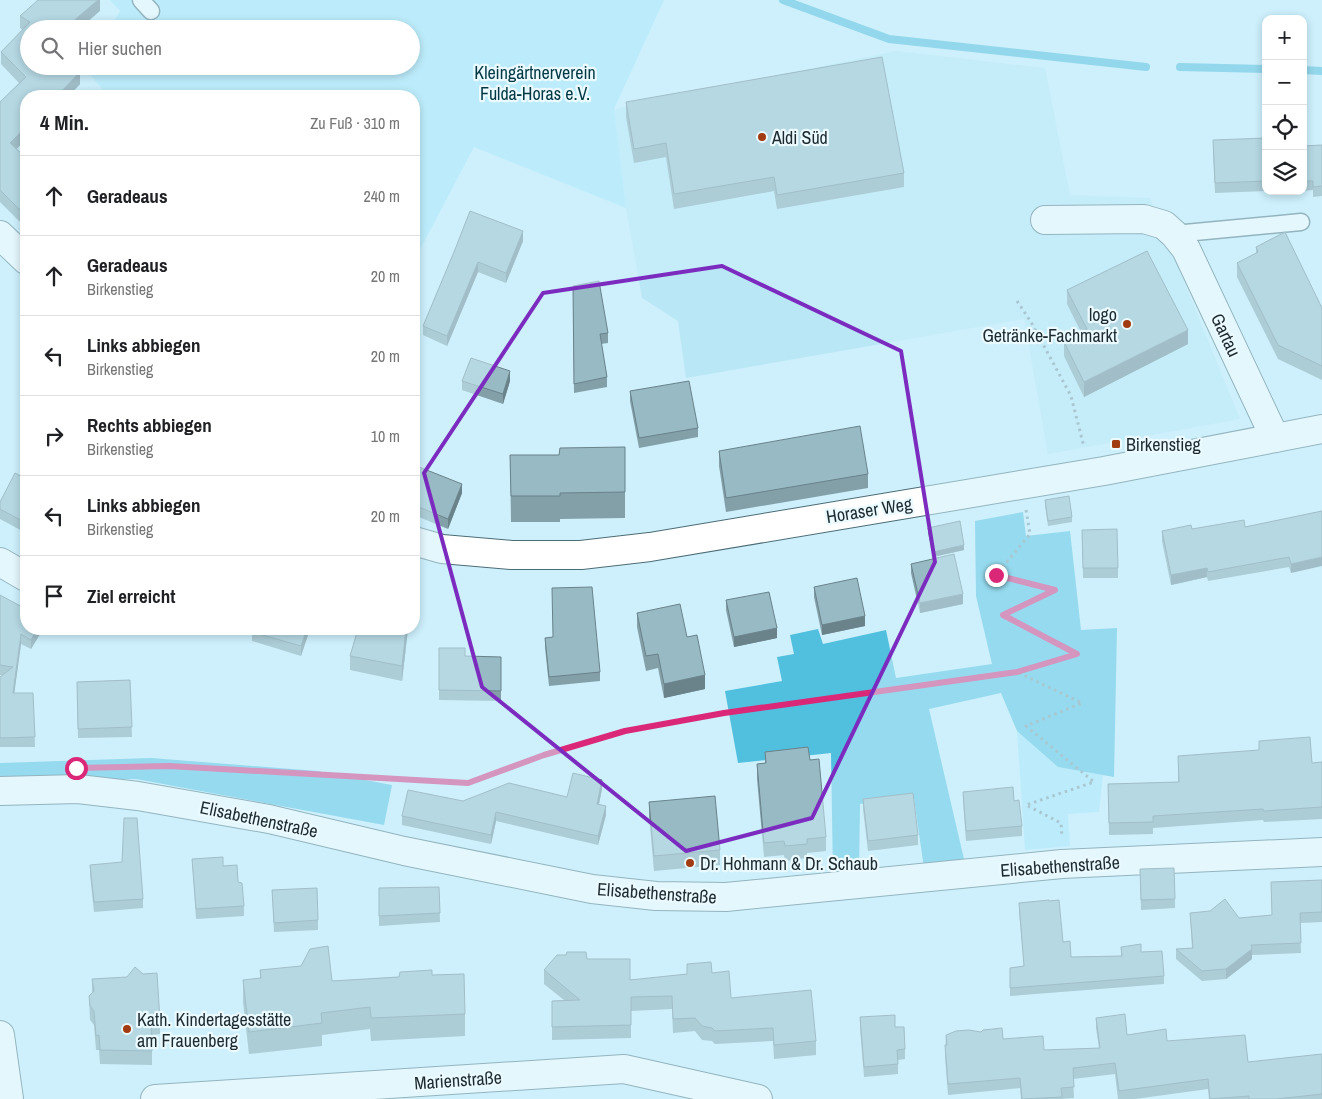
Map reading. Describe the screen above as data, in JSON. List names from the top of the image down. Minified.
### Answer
{"streets":{"street":["Gartau","Horaser Weg","Elisabethenstraße","Marienstraße"]},"crossings":[["Gartau","Horaser Weg"]],"parks":["Kleingärtnerverein Fulda-Horas e.V."],"places":{"other":["Aldi Süd","logo Getränke-Fachmarkt","Dr. Hohmann & Dr. Schaub","Kath. Kindertagesstätte am Frauenberg"],"transit":["Birkenstieg"]},"page":{"map_buttons":["+","−"],"search":"Hier suchen","heading":["4 Min.","Zu Fuß · 310 m"],"list":[["Geradeaus","240 m"],["Geradeaus","Birkenstieg","20 m"],["Links abbiegen","Birkenstieg","20 m"],["Rechts abbiegen","Birkenstieg","10 m"],["Links abbiegen","Birkenstieg","20 m"],"Ziel erreicht"]}}
